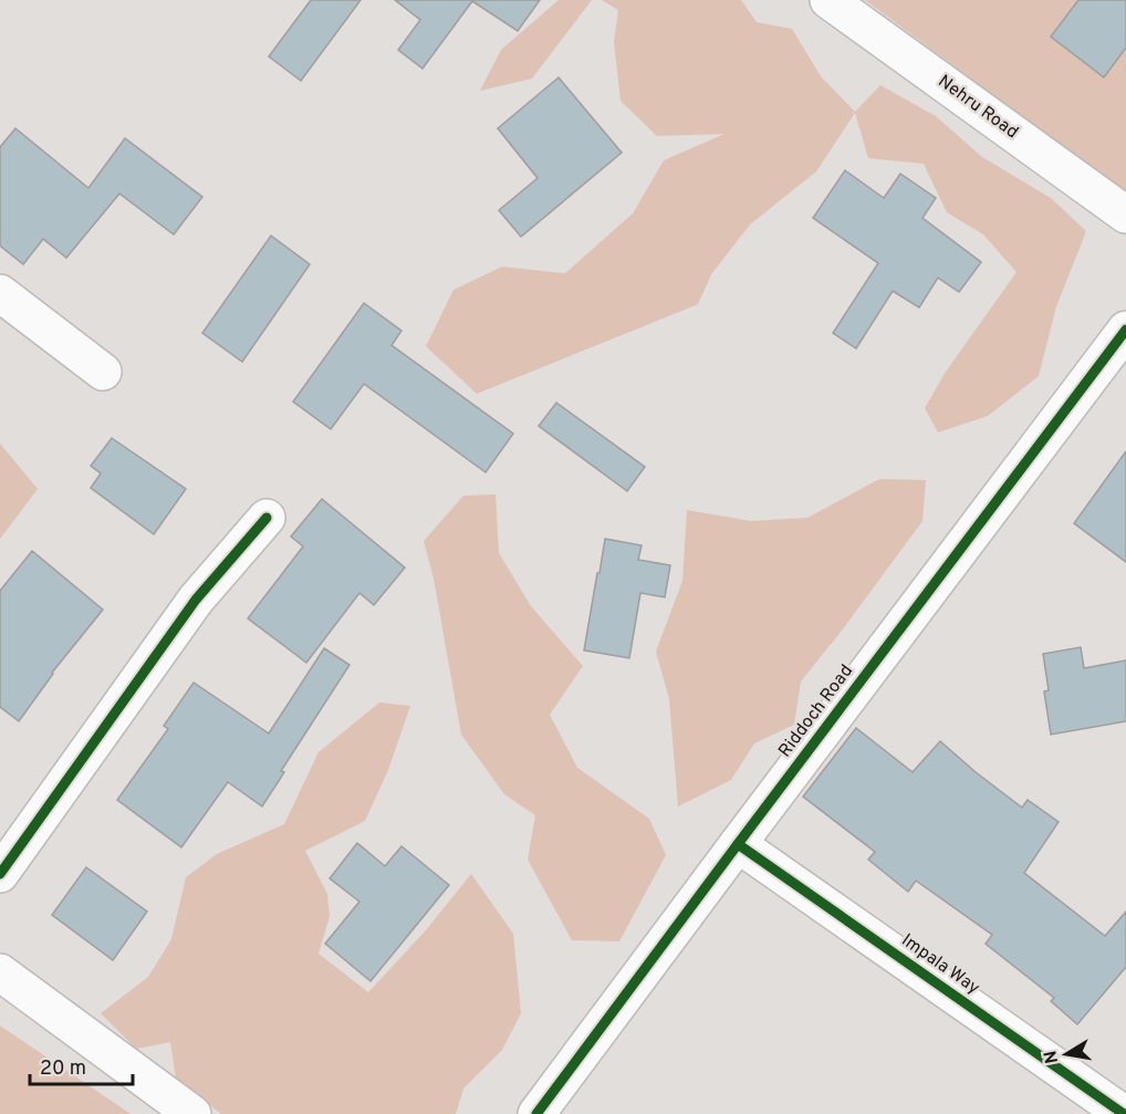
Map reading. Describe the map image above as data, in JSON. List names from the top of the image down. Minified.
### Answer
{"streets":{"street":["Nehru Road","Riddoch Road","Impala Way"]},"crossings":[["Riddoch Road","Impala Way"]],"scale_bar":"20 m","north":"left"}
